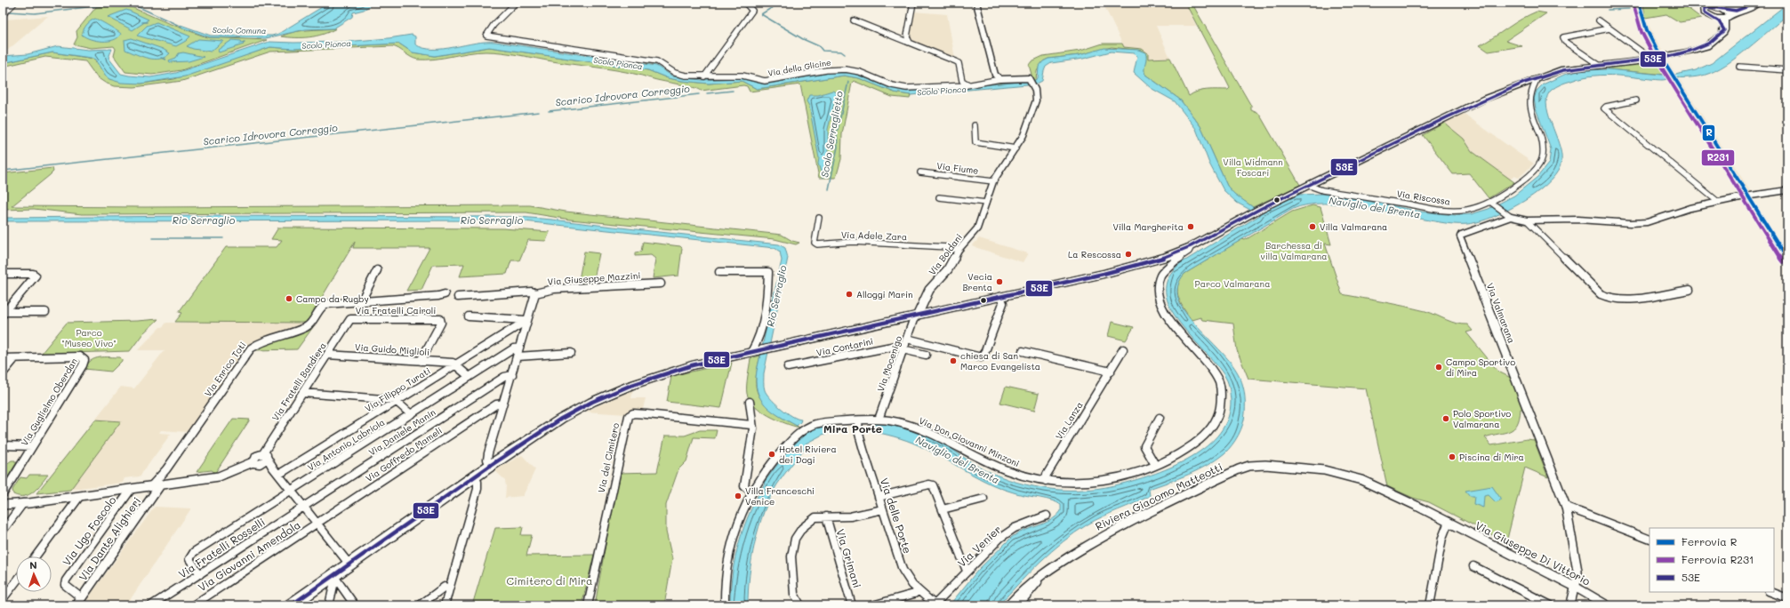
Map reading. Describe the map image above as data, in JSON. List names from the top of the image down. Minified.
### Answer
{"streets":{"street":["Via della Glicine","Via Fiume","Via Riscossa","Via Adele Zara","Via Boldani","Via Giuseppe Mazzini","Via Fratelli Cairoli","Via Valmarana","Via Contarini","Via Guido Miglioli","Via Mocenigo","Via Enrico Toti","Via Fratelli Bandiera","Via Filippo Turati","Via Guglielmo Oberdan","Via Lanza","Via Daniele Manin","Via Don Giovanni Minzoni","Via Antonio Labriola","Via Goffredo Mameli","Via del Cimitero","Riviera Giacomo Matteotti","Via delle Porte","Via Ugo Foscolo","Via Dante Alighieri","Via Venier","Via Fratelli Rosselli","Via Giuseppe Di Vittorio","Via Giovanni Amendola","Via Grimani"]},"crossings":[["Via della Glicine","Via Boldani"],["Via Fiume","Via Boldani"],["Via Adele Zara","Via Boldani"],["Via Boldani","Via Mocenigo"],["Via Fratelli Cairoli","Via Guido Miglioli"],["Via Fratelli Cairoli","Via Fratelli Bandiera"],["Via Valmarana","Via Giuseppe Di Vittorio"],["Via Contarini","Via Mocenigo"],["Via Guido Miglioli","Via Fratelli Bandiera"],["Via Guido Miglioli","Via Filippo Turati"],["Via Mocenigo","Via Don Giovanni Minzoni"],["Via Enrico Toti","Via Dante Alighieri"],["Via Lanza","Via Don Giovanni Minzoni"],["Via Daniele Manin","Via Fratelli Rosselli"],["Via Don Giovanni Minzoni","Via delle Porte"],["Via Antonio Labriola","Via Fratelli Rosselli"],["Via Goffredo Mameli","Via Giovanni Amendola"],["Riviera Giacomo Matteotti","Via Giuseppe Di Vittorio"],["Via delle Porte","Via Venier"],["Via Ugo Foscolo","Via Dante Alighieri"]],"districts":["Mira Porte"],"water":["Scolo Comuna","Scolo Pionca","Scarico Idrovora Correggio","Scolo Serraglietto","Naviglio del Brenta","Rio Serraglio"],"parks":["Villa Widmann Foscari","Barchessa di villa Valmarana","Parco Valmarana","Parco \"Museo Vivo\"","Cimitero di Mira"],"places":["Villa Margherita","Villa Valmarana","La Rescossa","Vecia Brenta","Alloggi Marin","Campo da Rugby","chiesa di San Marco Evangelista","Campo Sportivo di Mira","Polo Sportivo Valmarana","Hotel Riviera dei Dogi","Piscina di Mira","Villa Franceschi Venice"],"lines":["rail line R","transit line 53E","rail line R231"],"legend":["Ferrovia R","Ferrovia R231","53E"],"north":"top"}
